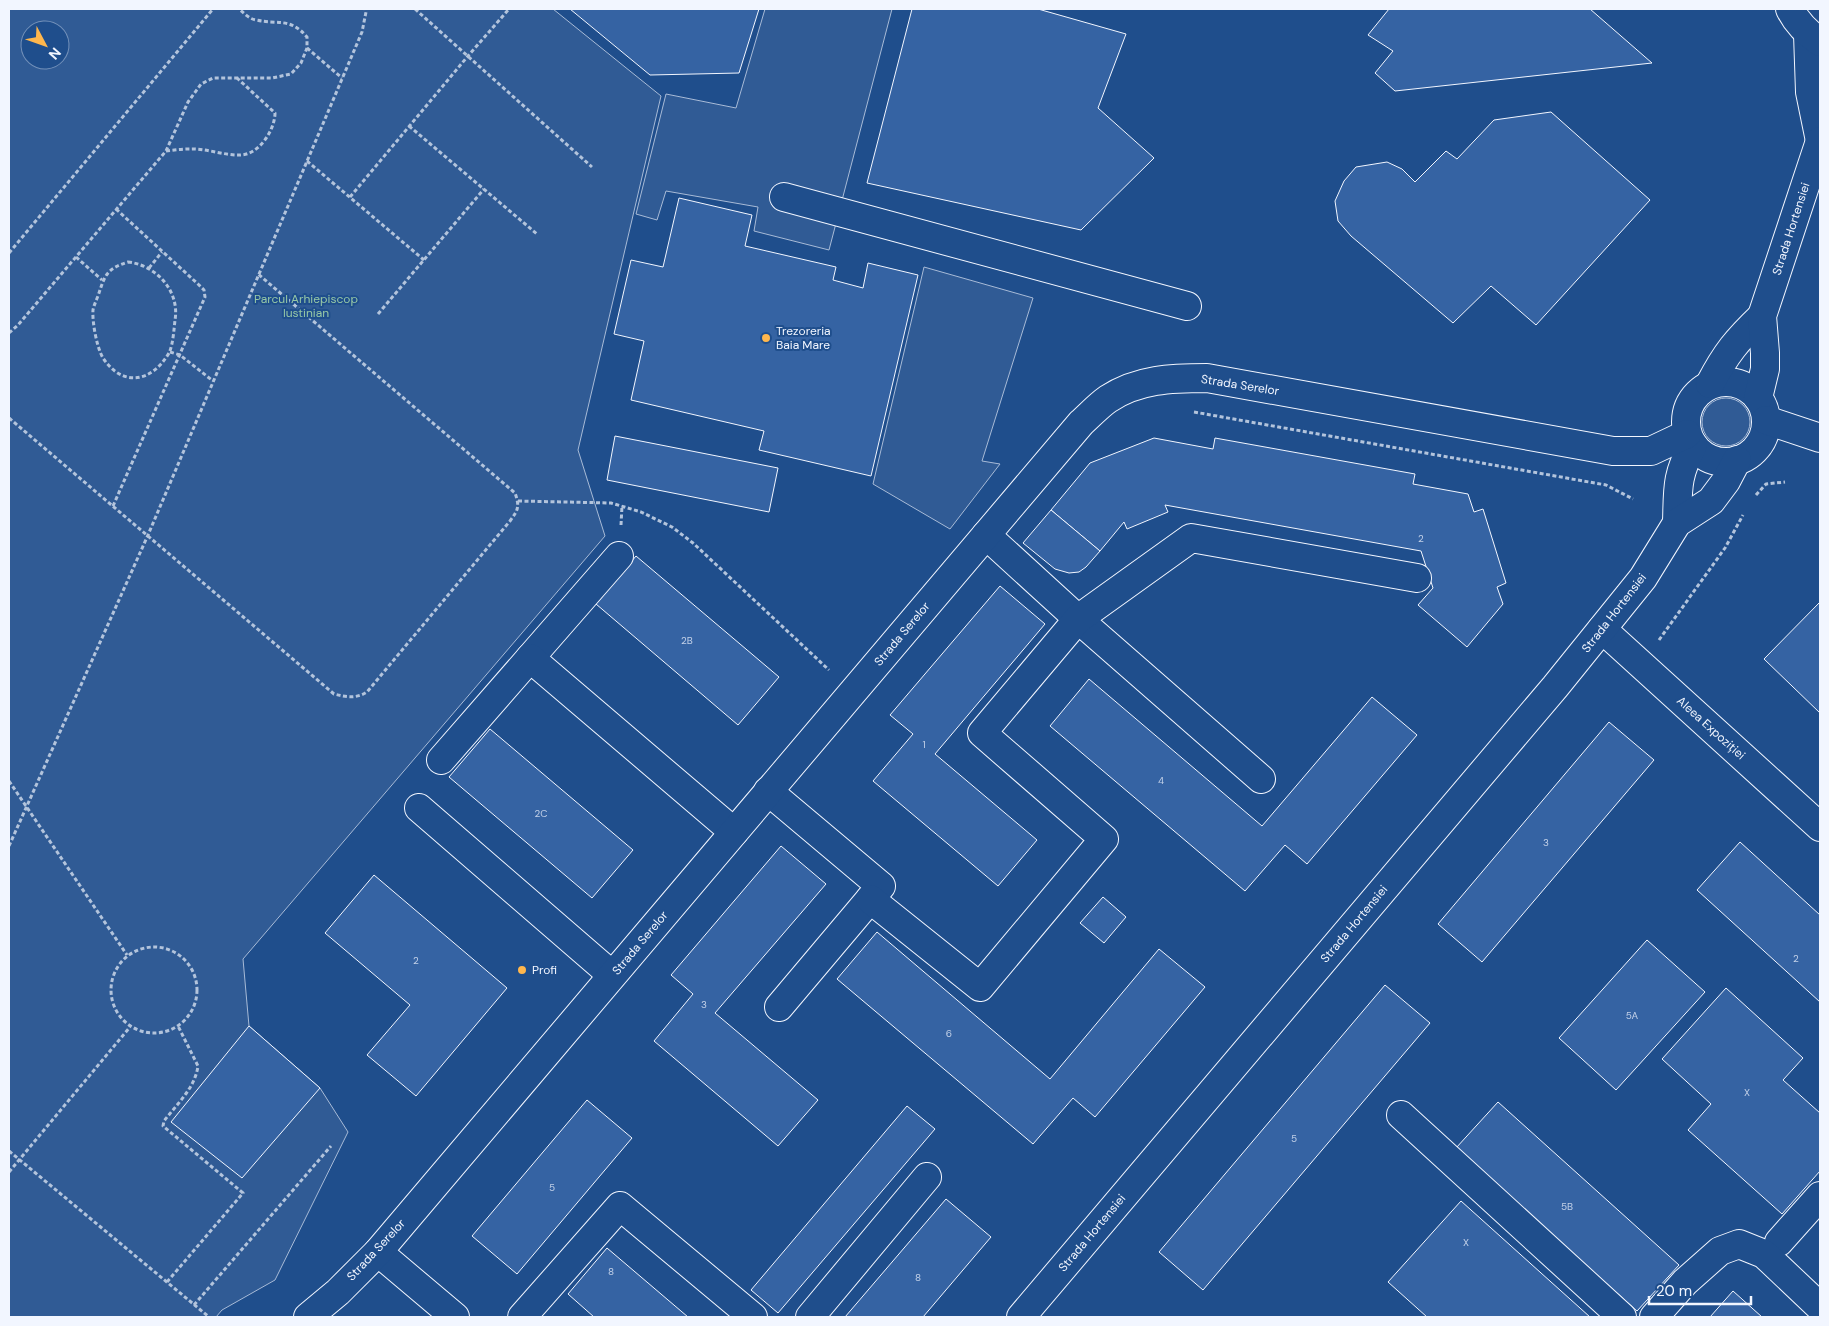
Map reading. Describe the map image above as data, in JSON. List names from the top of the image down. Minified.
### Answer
{"streets":{"street":["Strada Hortensiei","Strada Serelor","Aleea Expoziției"]},"crossings":[["Strada Hortensiei","Strada Serelor"],["Strada Hortensiei","Aleea Expoziției"]],"parks":["Parcul Arhiepiscop Iustinian"],"places":["Trezoreria Baia Mare","Profi"],"house_numbers":["2","2B","1","4","2C","3","2","2","3","5A","6","X","5","5","5B","X","8","8"],"scale_bar":"20 m","north":"bottom right"}
